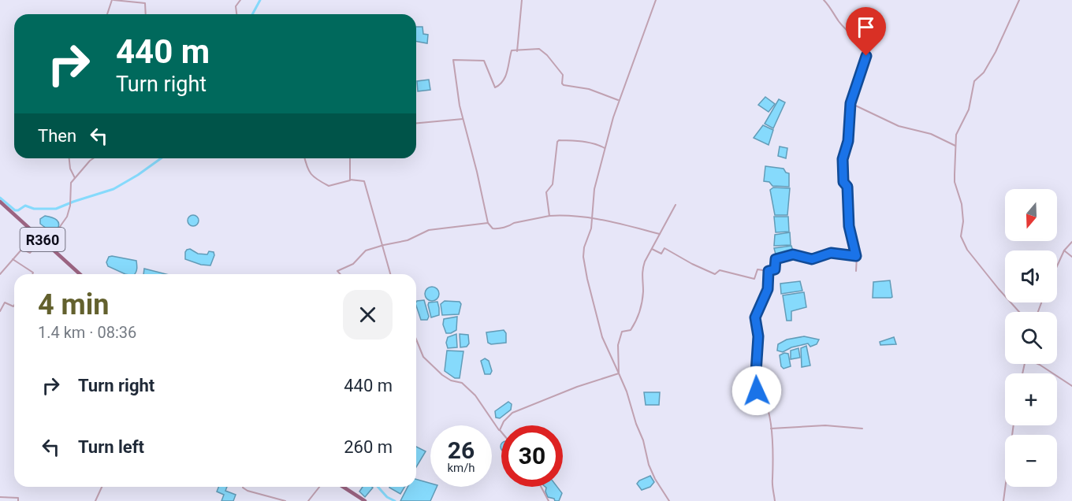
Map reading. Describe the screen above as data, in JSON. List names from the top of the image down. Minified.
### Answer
{"streets":{"main road":["R360"]},"north":"bottom","page":{"turn":["440 m","Turn right"],"then":"Then","map_buttons":["+","−"],"heading":["4 min","1.4 km · 08:36"],"list":[{"name":"Turn right","value":"440 m"},{"name":"Turn left","value":"260 m"}],"speed":"26 km/h","limit":"30"}}
